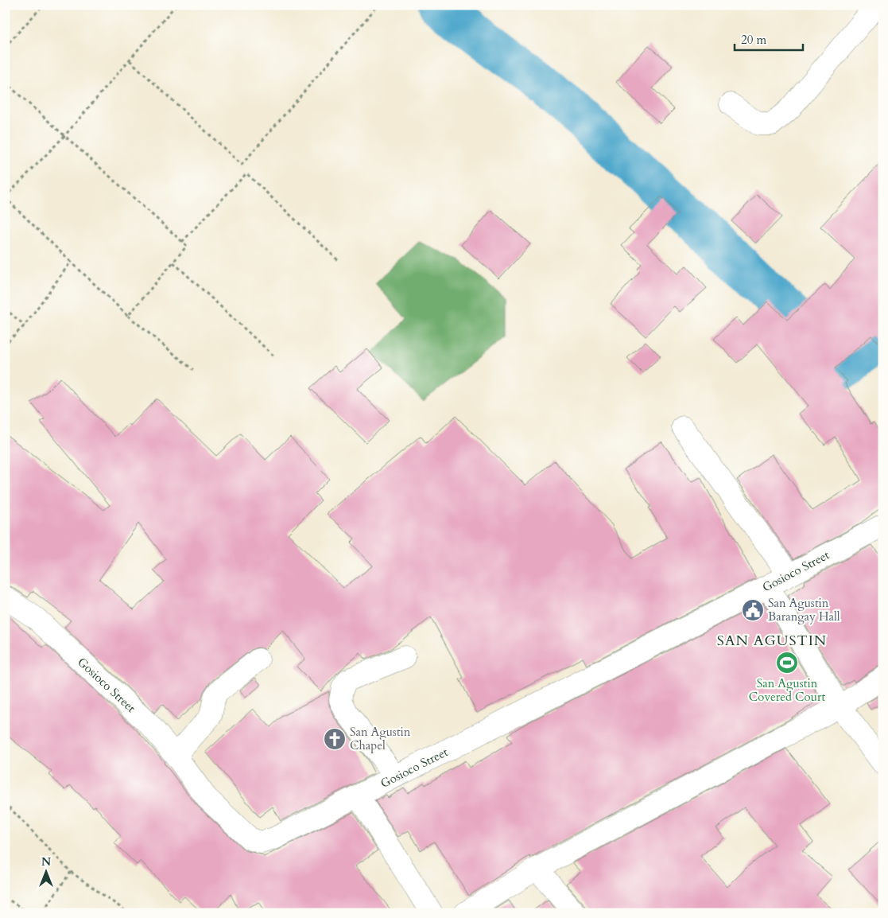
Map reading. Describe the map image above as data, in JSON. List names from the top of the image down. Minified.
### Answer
{"streets":{"street":["Gosioco Street"]},"districts":["SAN AGUSTIN"],"places":{"public building":["San Agustin Barangay Hall"],"sports":["San Agustin Covered Court"],"church":["San Agustin Chapel"]},"scale_bar":"20 m","north":"top"}
